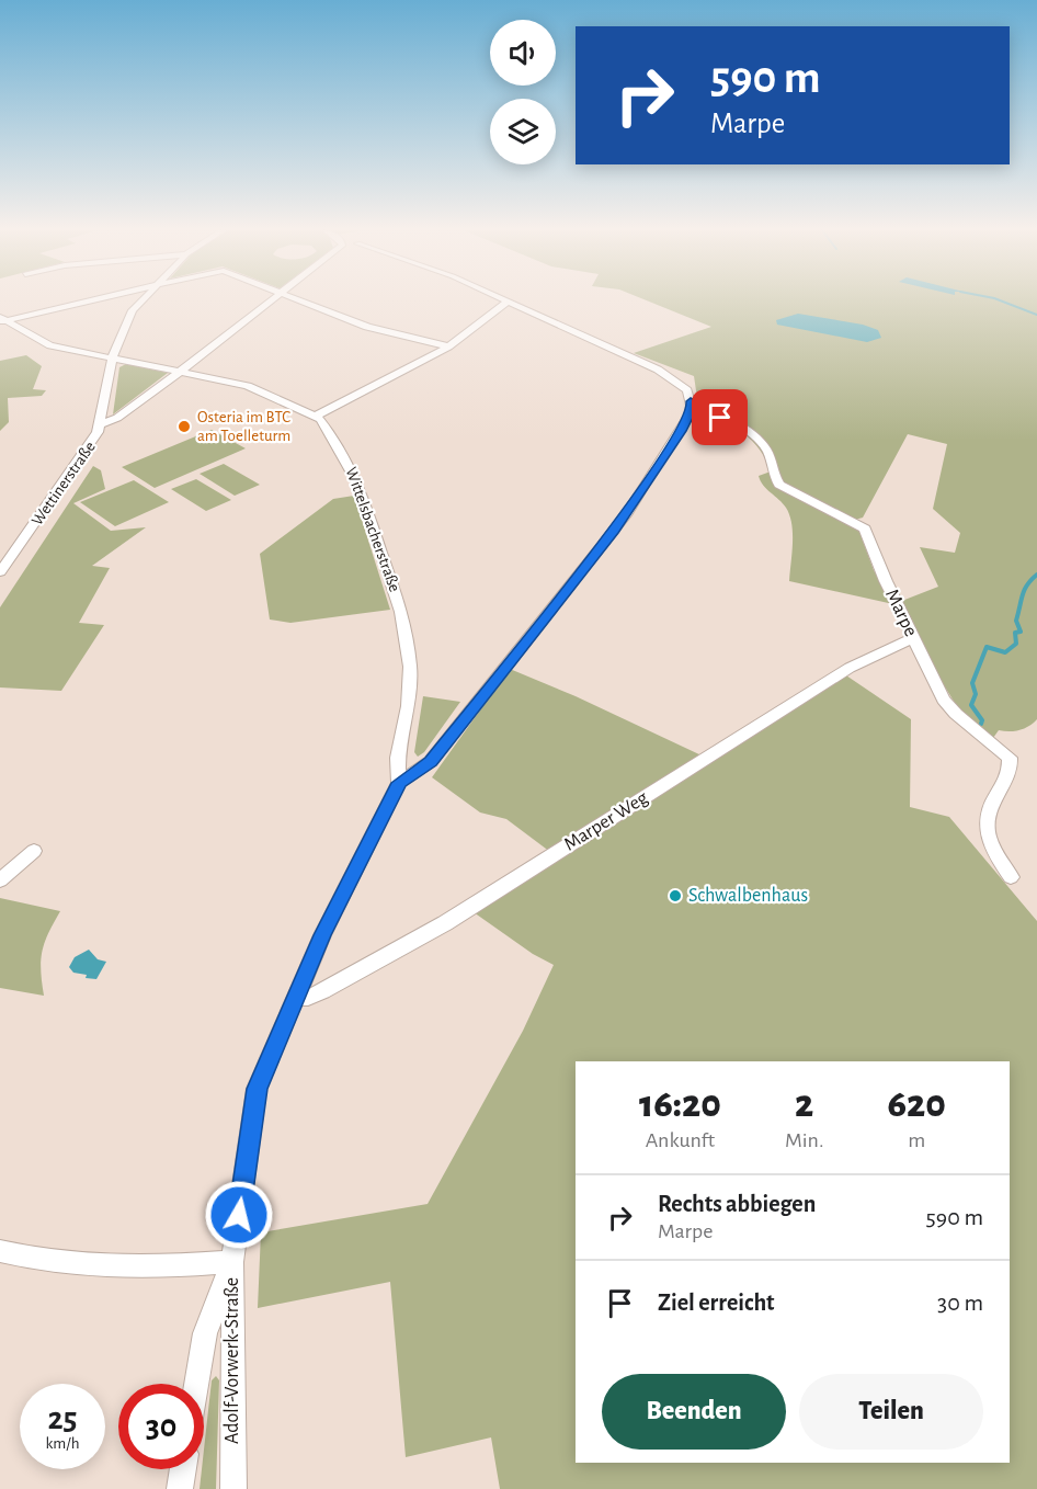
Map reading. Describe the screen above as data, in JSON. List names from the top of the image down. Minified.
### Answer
{"streets":{"street":["Wettinerstraße","Wittelsbacherstraße","Marpe","Marper Weg","Adolf-Vorwerk-Straße"]},"crossings":[["Wittelsbacherstraße","Adolf-Vorwerk-Straße"],["Marpe","Marper Weg"],["Marpe","Adolf-Vorwerk-Straße"],["Marper Weg","Adolf-Vorwerk-Straße"]],"places":["Osteria im BTC am Toelleturm","Schwalbenhaus"],"page":{"turn":["590 m","Marpe"],"eta":["16:20","Ankunft","2","Min.","620","m"],"list":[{"name":"Rechts abbiegen","note":"Marpe","value":"590 m"},{"name":"Ziel erreicht","value":"30 m"}],"buttons":["Beenden","Teilen"],"speed":"25 km/h","limit":"30"}}
